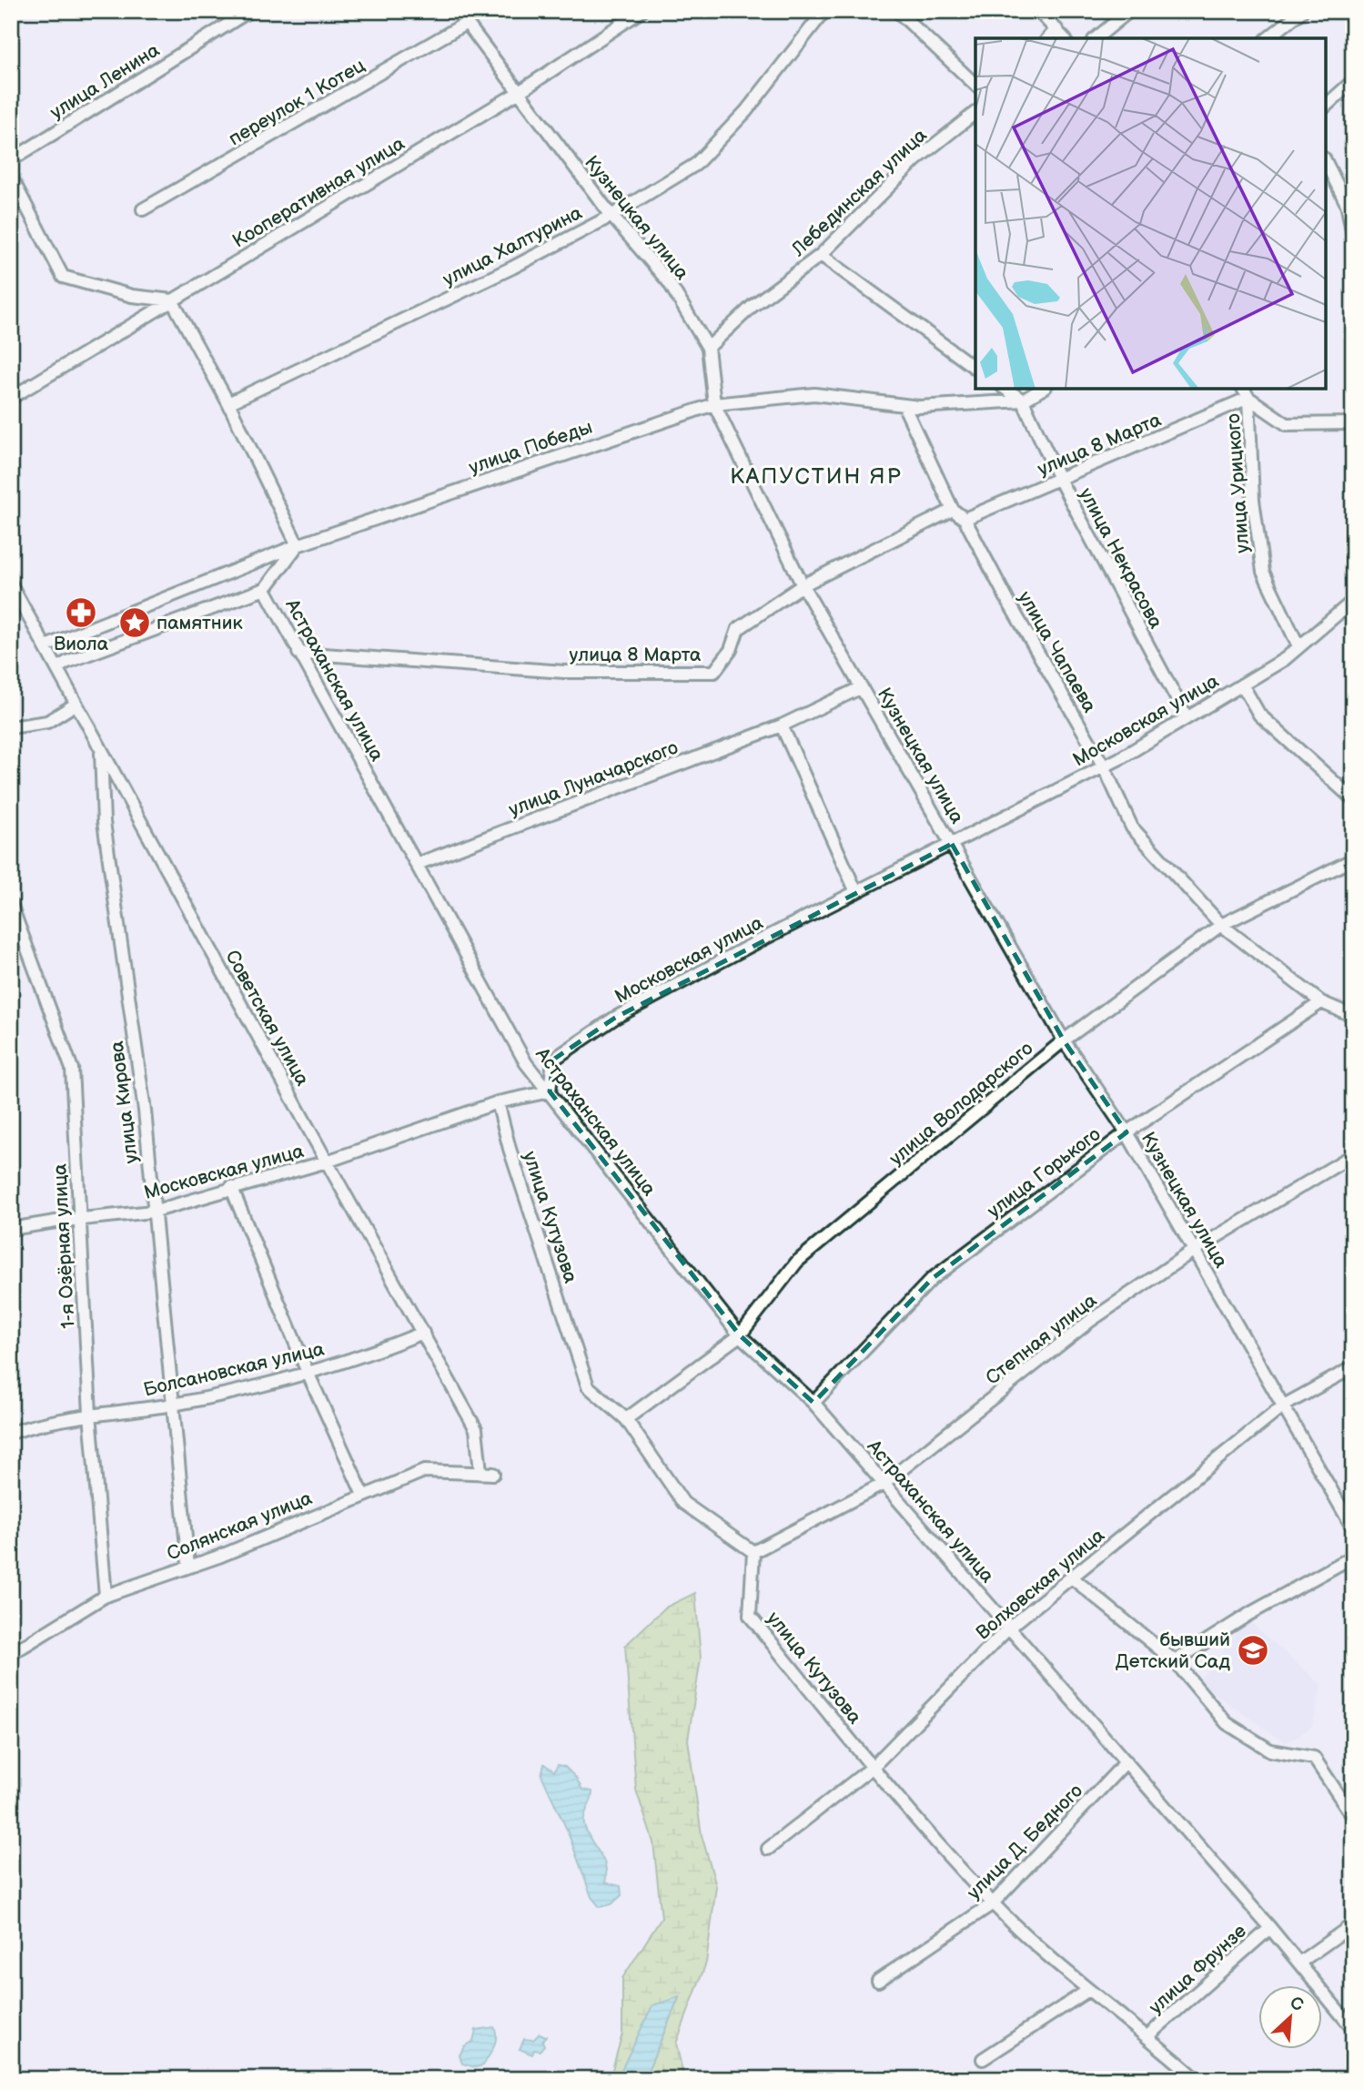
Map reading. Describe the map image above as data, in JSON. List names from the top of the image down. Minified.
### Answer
{"streets":{"street":["улица Ленина","переулок 1 Котец","Кооперативная улица","Лебединская улица","Кузнецкая улица","улица Халтурина","улица 8 Марта","улица Победы","улица Урицкого","улица Некрасова","улица Чапаева","Астраханская улица","Московская улица","улица Луначарского","Советская улица","улица Кирова","улица Володарского","улица Горького","улица Кутузова","1-я Озёрная улица","Степная улица","Болсановская улица","Солянская улица","Волховская улица","улица Д. Бедного","улица Фрунзе"]},"crossings":[["переулок 1 Котец","Кузнецкая улица"],["Кооперативная улица","Кузнецкая улица"],["Лебединская улица","Кузнецкая улица"],["Кузнецкая улица","улица Халтурина"],["Кузнецкая улица","улица 8 Марта"],["Кузнецкая улица","улица Победы"],["Кузнецкая улица","Московская улица"],["Кузнецкая улица","улица Луначарского"],["Кузнецкая улица","улица Володарского"],["Кузнецкая улица","улица Горького"],["Кузнецкая улица","Степная улица"],["Кузнецкая улица","Волховская улица"],["улица 8 Марта","улица Урицкого"],["улица 8 Марта","улица Некрасова"],["улица 8 Марта","улица Чапаева"],["улица 8 Марта","Астраханская улица"],["улица Победы","улица Некрасова"],["улица Победы","улица Чапаева"],["улица Победы","Астраханская улица"],["улица Победы","Советская улица"],["улица Урицкого","Московская улица"],["улица Некрасова","Московская улица"],["улица Чапаева","Московская улица"],["улица Чапаева","улица Володарского"],["улица Чапаева","улица Горького"],["Астраханская улица","Московская улица"],["Астраханская улица","улица Луначарского"],["Астраханская улица","улица Володарского"],["Астраханская улица","улица Горького"],["Астраханская улица","Степная улица"],["Астраханская улица","Волховская улица"],["Астраханская улица","улица Д. Бедного"],["Астраханская улица","улица Фрунзе"],["Московская улица","Советская улица"],["Московская улица","улица Кирова"],["Московская улица","улица Кутузова"],["Московская улица","1-я Озёрная улица"],["Советская улица","улица Кирова"],["Советская улица","Болсановская улица"],["Советская улица","Солянская улица"],["улица Кирова","Болсановская улица"],["улица Кирова","Солянская улица"],["улица Володарского","улица Кутузова"],["улица Кутузова","Степная улица"],["улица Кутузова","Волховская улица"],["улица Кутузова","улица Д. Бедного"],["улица Кутузова","улица Фрунзе"],["1-я Озёрная улица","Болсановская улица"],["1-я Озёрная улица","Солянская улица"]],"districts":["КАПУСТИН ЯР"],"places":{"pharmacy":["Виола"],"place":["памятник"],"school or university":["бывший Детский Сад"]},"north":"top right"}
